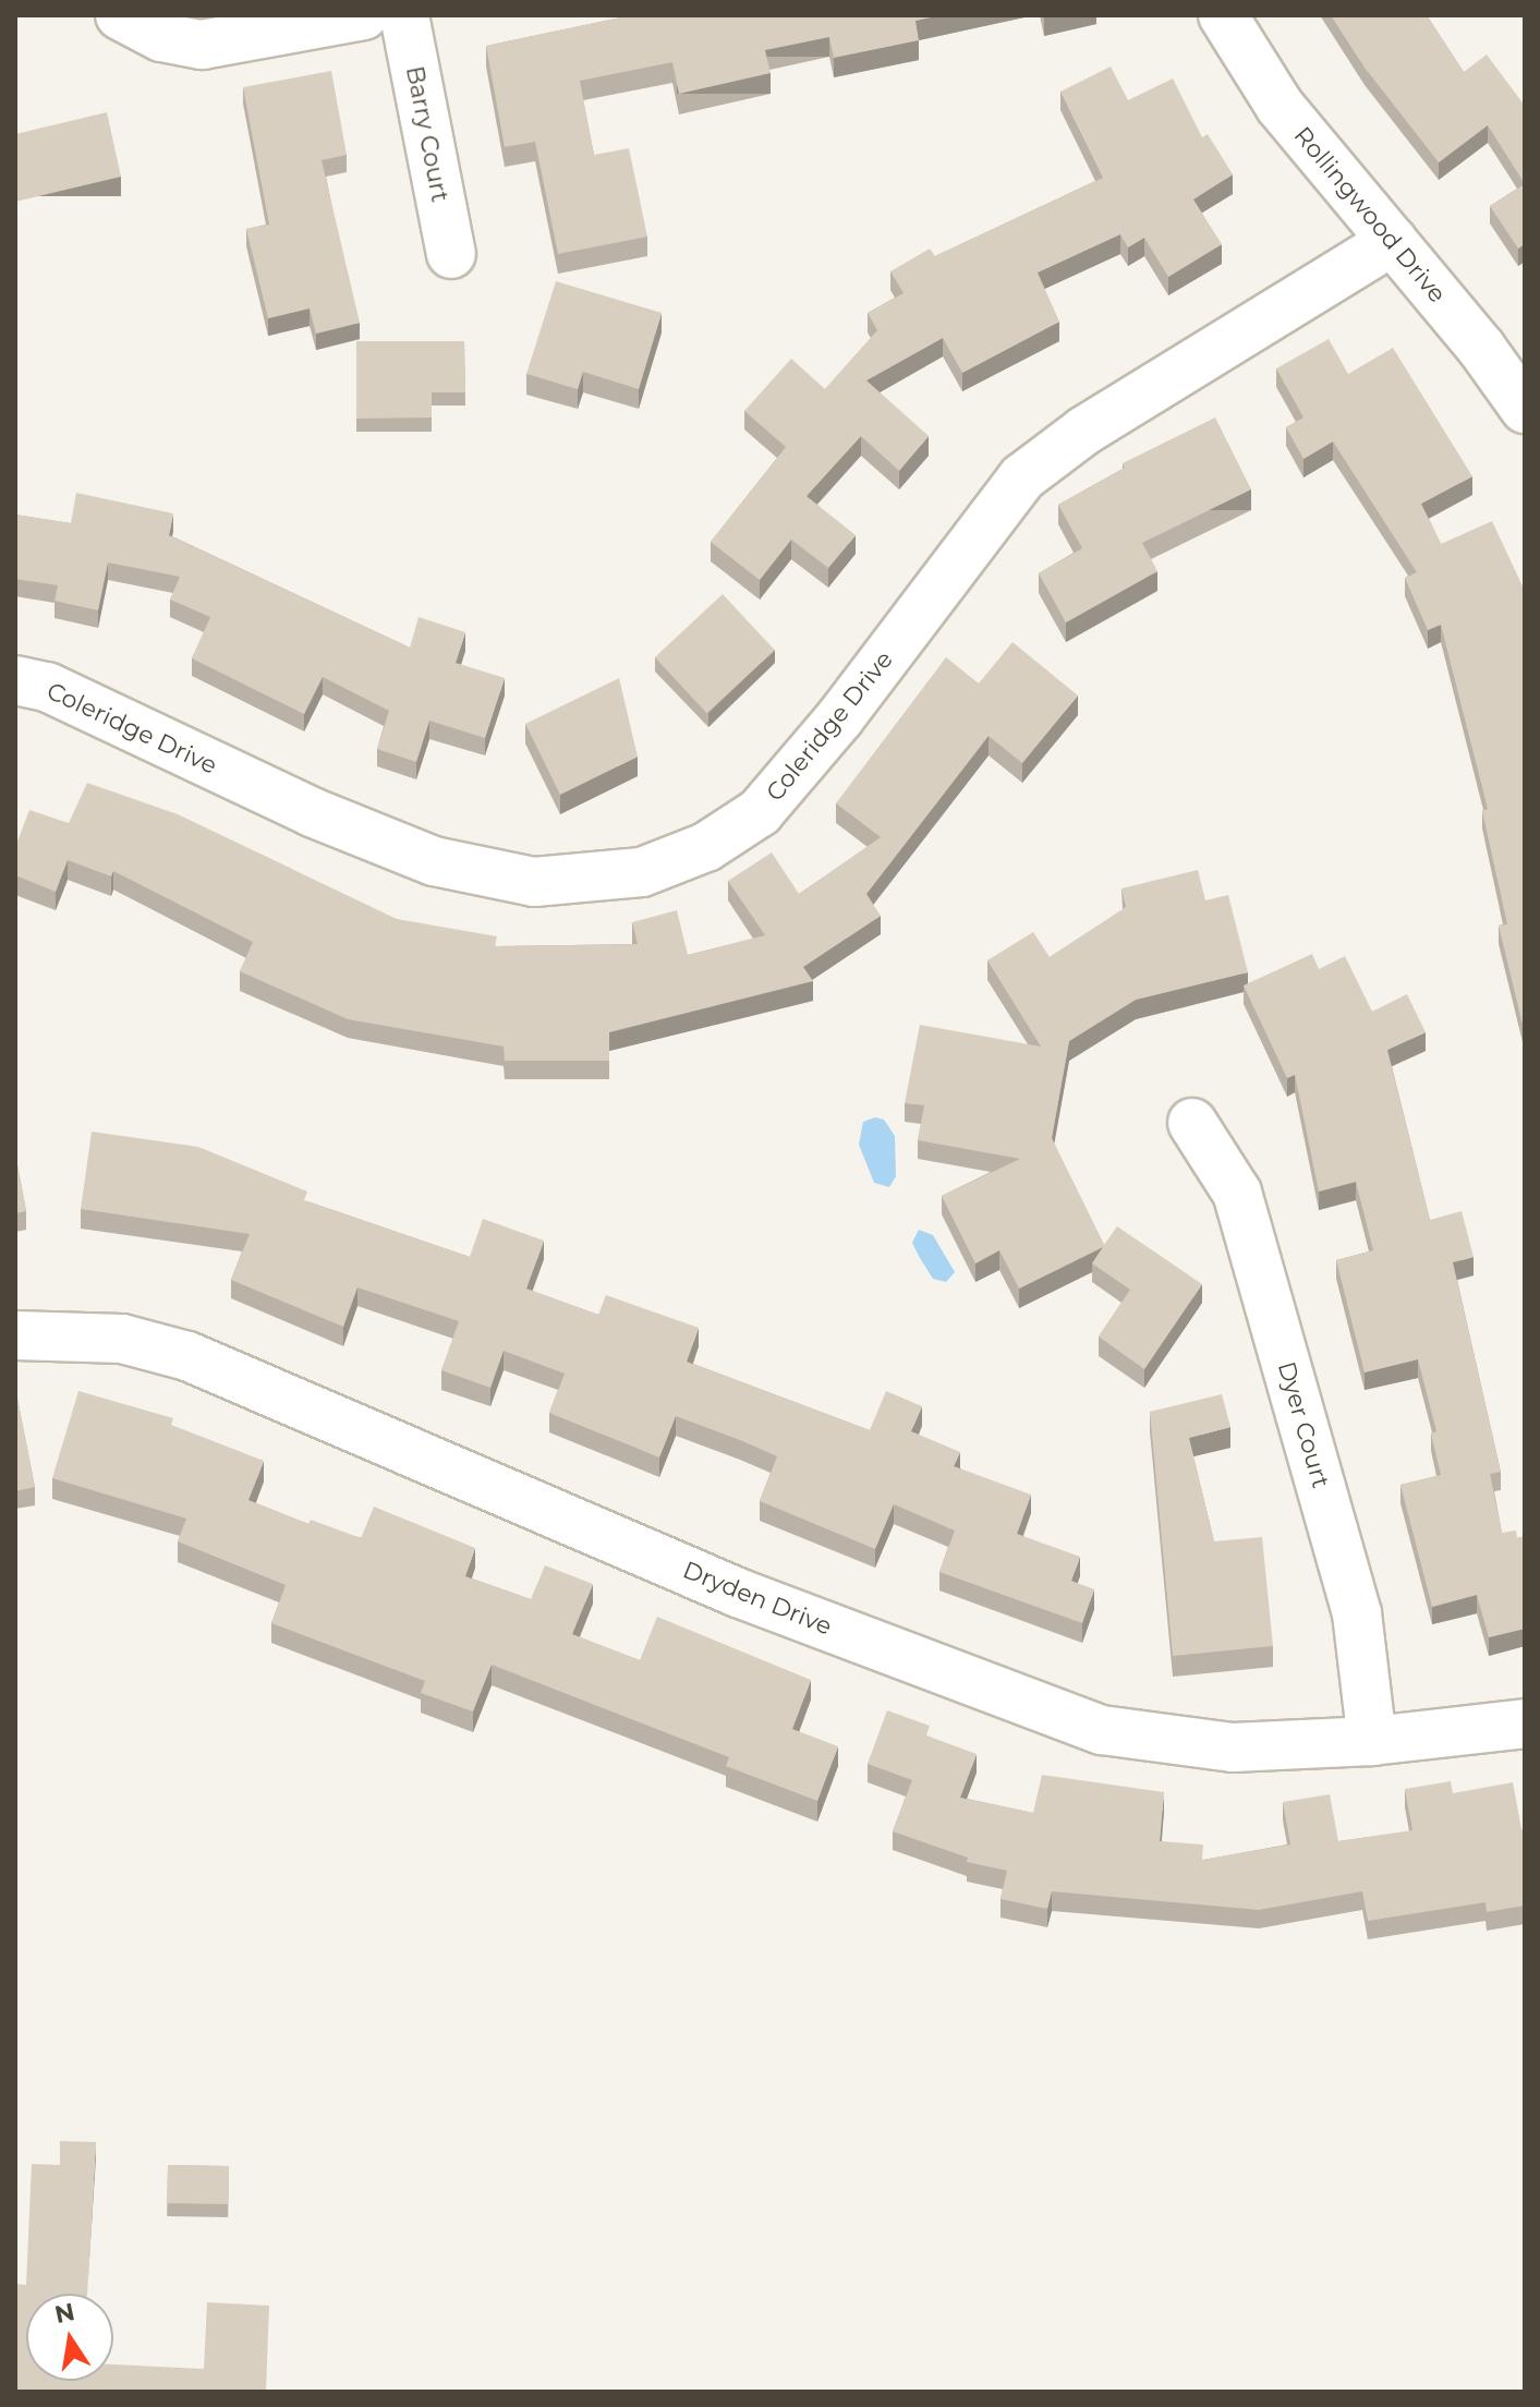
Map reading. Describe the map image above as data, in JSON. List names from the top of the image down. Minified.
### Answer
{"streets":{"street":["Barry Court","Rollingwood Drive","Coleridge Drive","Dyer Court","Dryden Drive"]},"crossings":[["Rollingwood Drive","Coleridge Drive"],["Dyer Court","Dryden Drive"]],"north":"top"}
